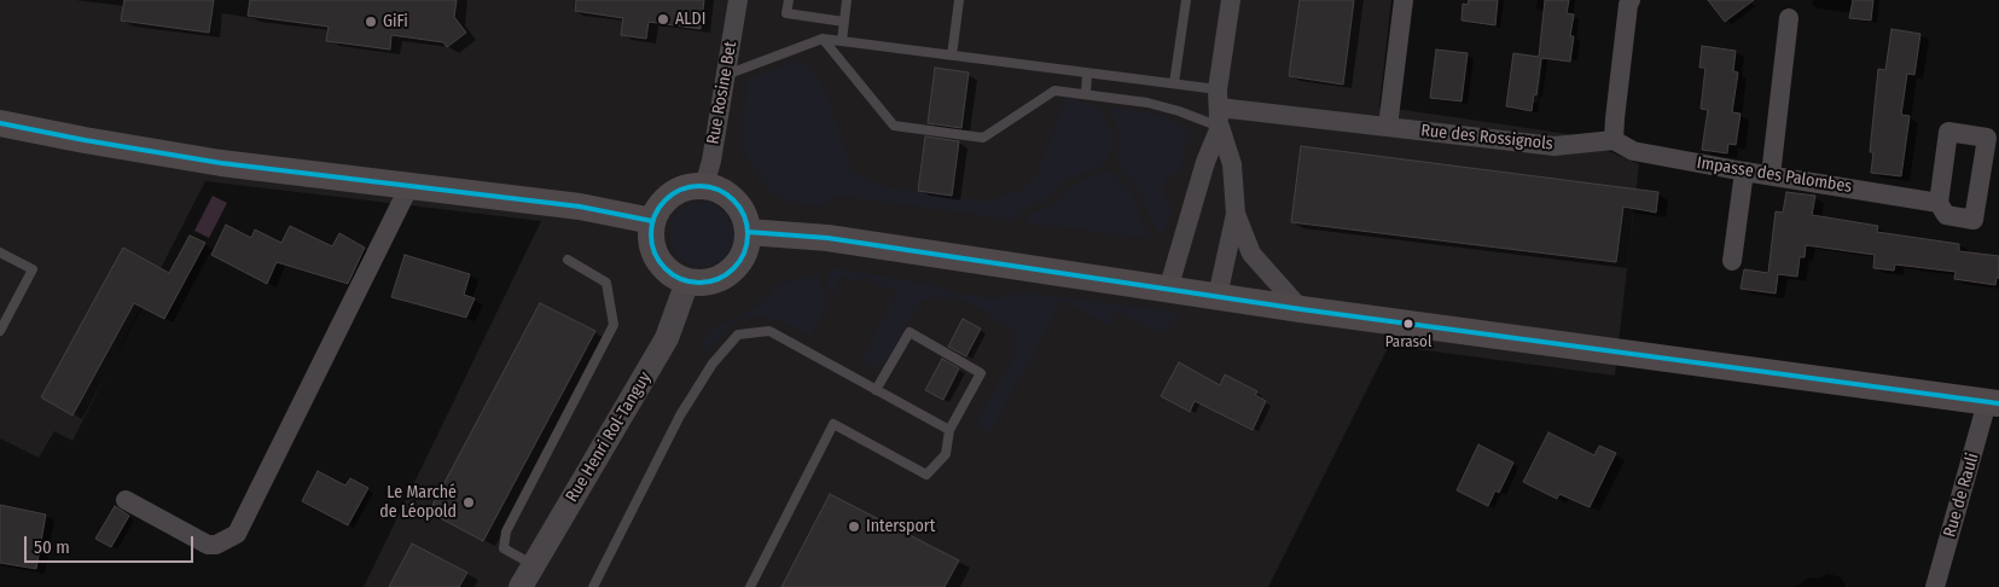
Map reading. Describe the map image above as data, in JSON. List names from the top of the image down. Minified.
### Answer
{"streets":{"street":["Rue Rosine Bet","Rue des Rossignols","Impasse des Palombes","Rue Henri Rol-Tanguy","Rue de Rauli"]},"crossings":[["Rue Rosine Bet","Rue Henri Rol-Tanguy"],["Rue des Rossignols","Impasse des Palombes"]],"places":["ALDI","GiFi","Parasol","Le Marché de Léopold","Intersport"],"scale_bar":"50 m"}
